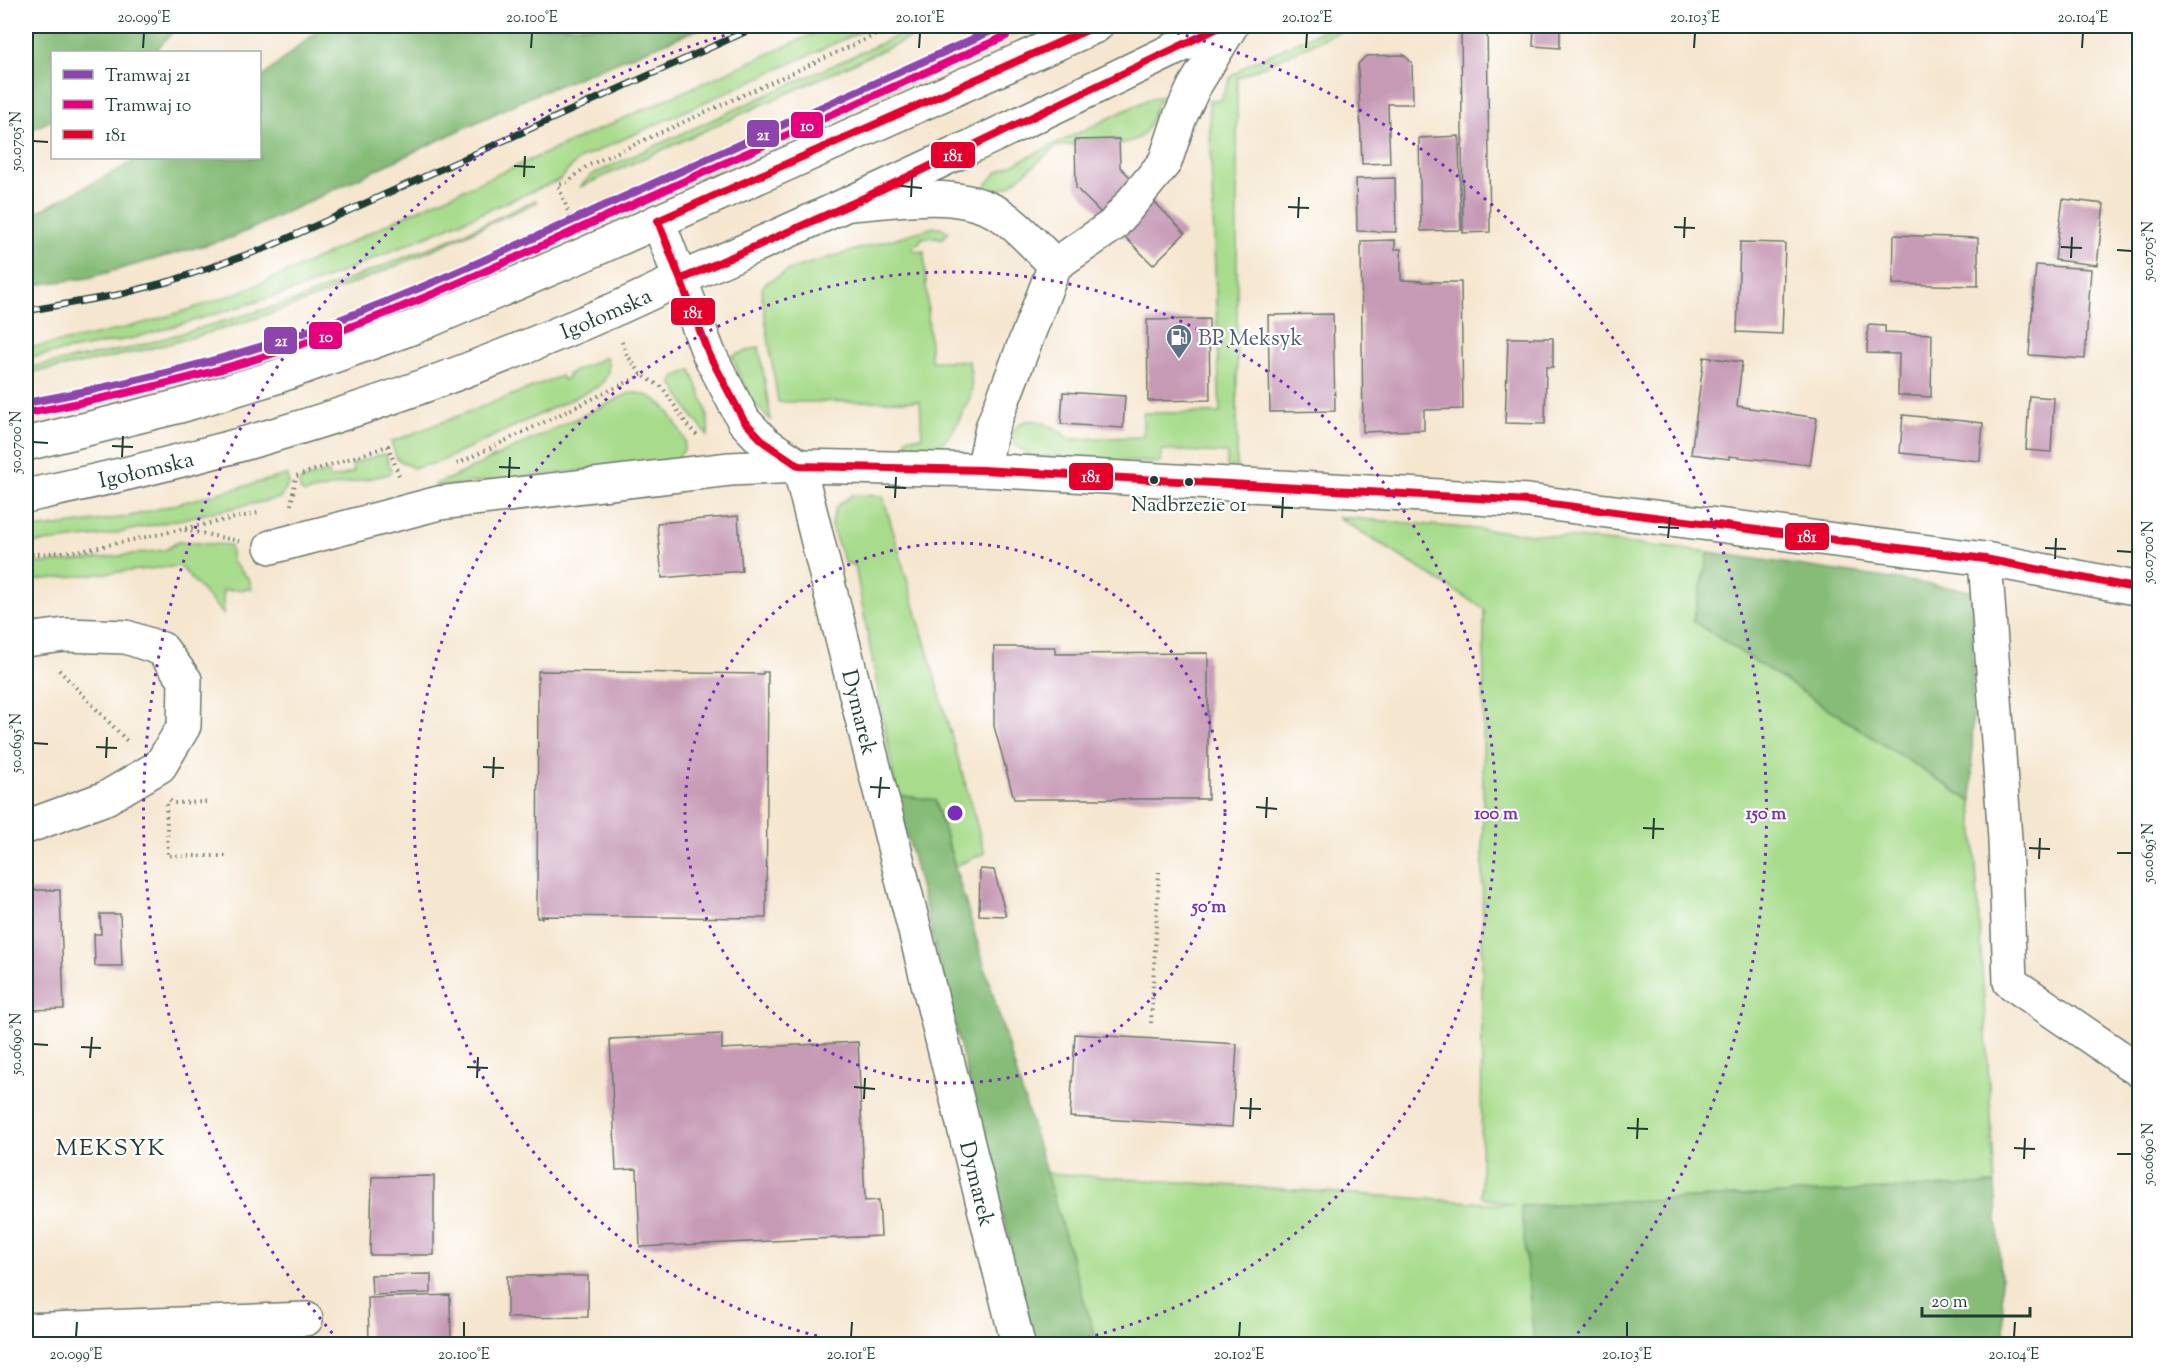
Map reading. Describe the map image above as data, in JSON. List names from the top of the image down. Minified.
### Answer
{"streets":{"street":["Igołomska","Dymarek"]},"districts":["MEKSYK"],"places":{"fuel station":["BP Meksyk"],"other":["Nadbrzezie 01"]},"lines":["tram line 21","transit line 181","tram line 10"],"legend":["Tramwaj 21","Tramwaj 10","181"],"scale_bar":"20 m","coordinates":["20.099°E","20.100°E","20.101°E","20.102°E","20.103°E","20.104°E","50.0705°N","50.0700°N","50.0695°N","50.0690°N"],"rings":["100 m","150 m","50 m"]}
